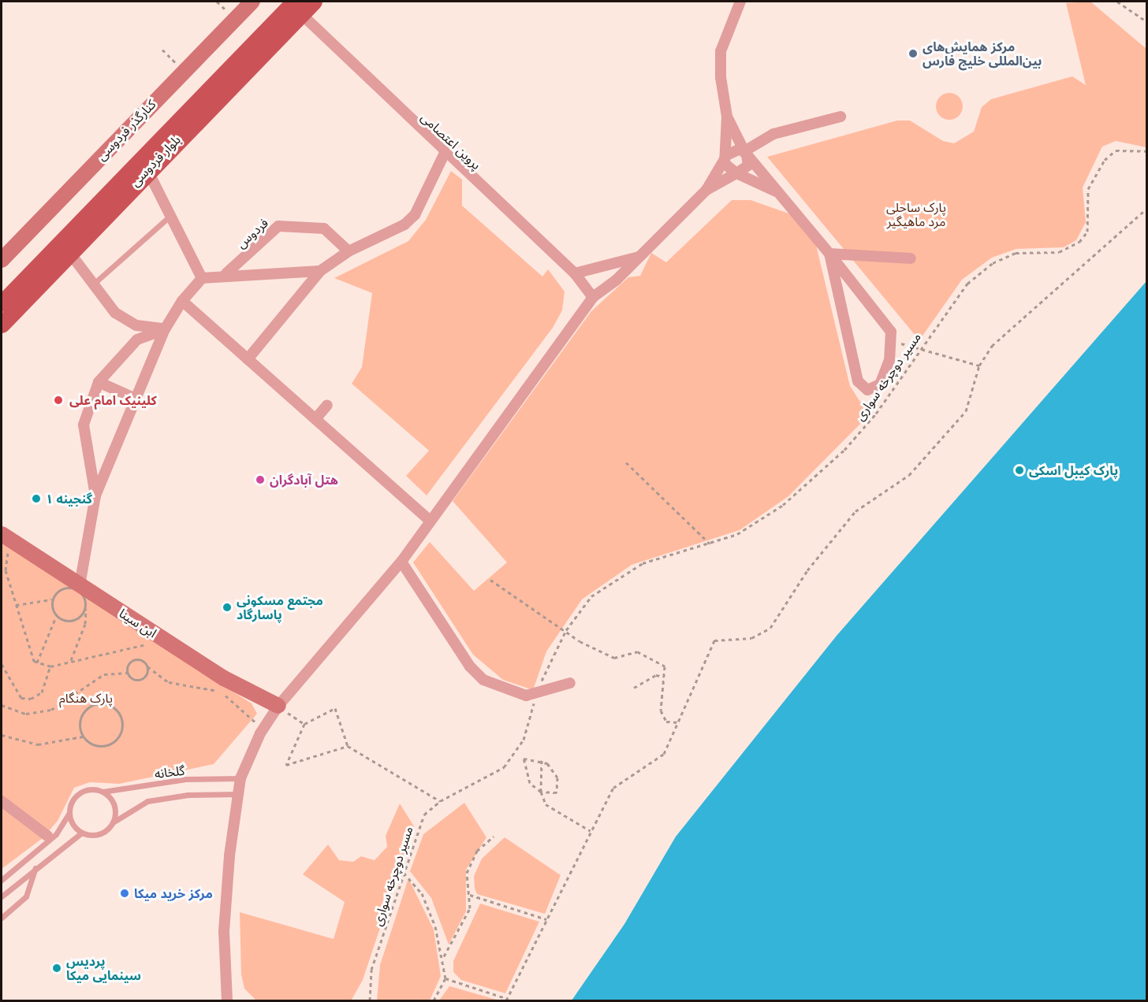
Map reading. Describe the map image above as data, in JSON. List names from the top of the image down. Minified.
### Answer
{"streets":{"main road":["بلوار فردوسی"],"street":["کنارگذر فردوسی","پروین اعتصامی","فردوس","ابن سینا"],"lane":["گلخانه"],"path":["مسیر دوچرخه سواری"]},"crossings":[["پروین اعتصامی","بلوار فردوسی"]],"parks":["پارک ساحلی مرد ماهیگیر","پارک هنگام"],"places":["مرکز همایش‌های بین‌المللی خلیج فارس","کلینیک امام علی","پارک کیبل اسکی","هتل آبادگران","گنجینه ۱","مجتمع مسکونی پاسارگاد","مرکز خرید میکا","پردیس سینمایی میکا"]}
